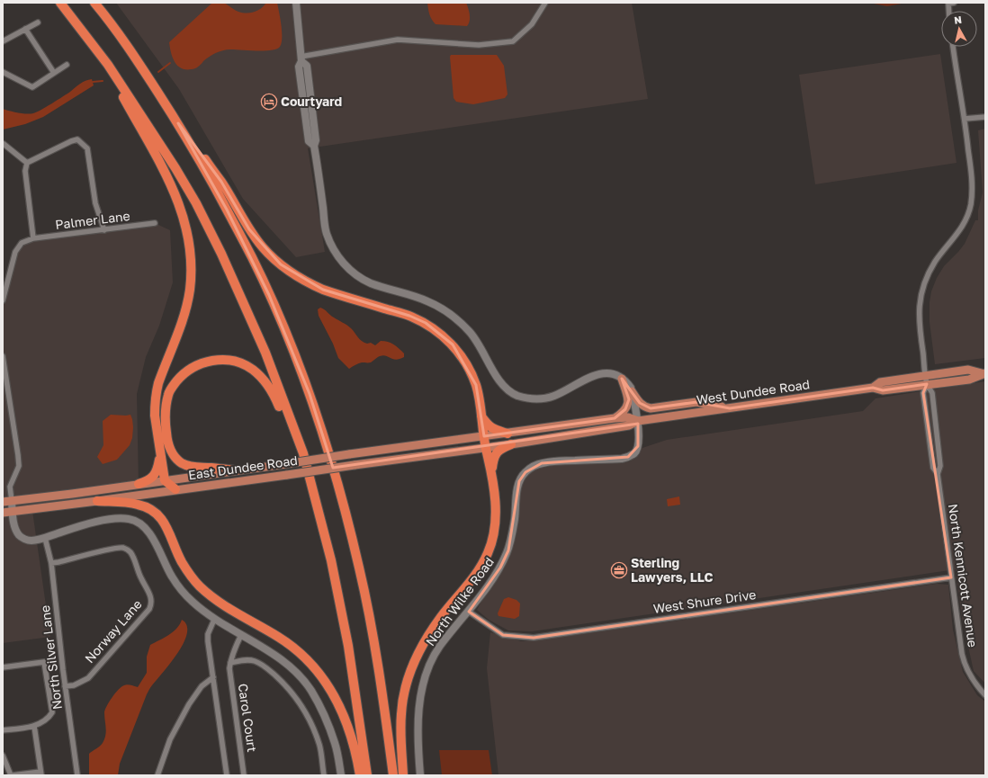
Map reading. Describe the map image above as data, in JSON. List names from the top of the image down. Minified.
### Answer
{"streets":{"main road":["West Dundee Road","East Dundee Road"],"street":["Palmer Lane","North Kennicott Avenue","North Wilke Road","West Shure Drive","Norway Lane","North Silver Lane","Carol Court"]},"crossings":[["West Dundee Road","East Dundee Road"],["West Dundee Road","North Kennicott Avenue"],["West Dundee Road","North Wilke Road"],["North Kennicott Avenue","West Shure Drive"],["North Wilke Road","West Shure Drive"],["Norway Lane","North Silver Lane"]],"places":{"hotel":["Courtyard"],"office":["Sterling Lawyers, LLC"]},"north":"top"}
